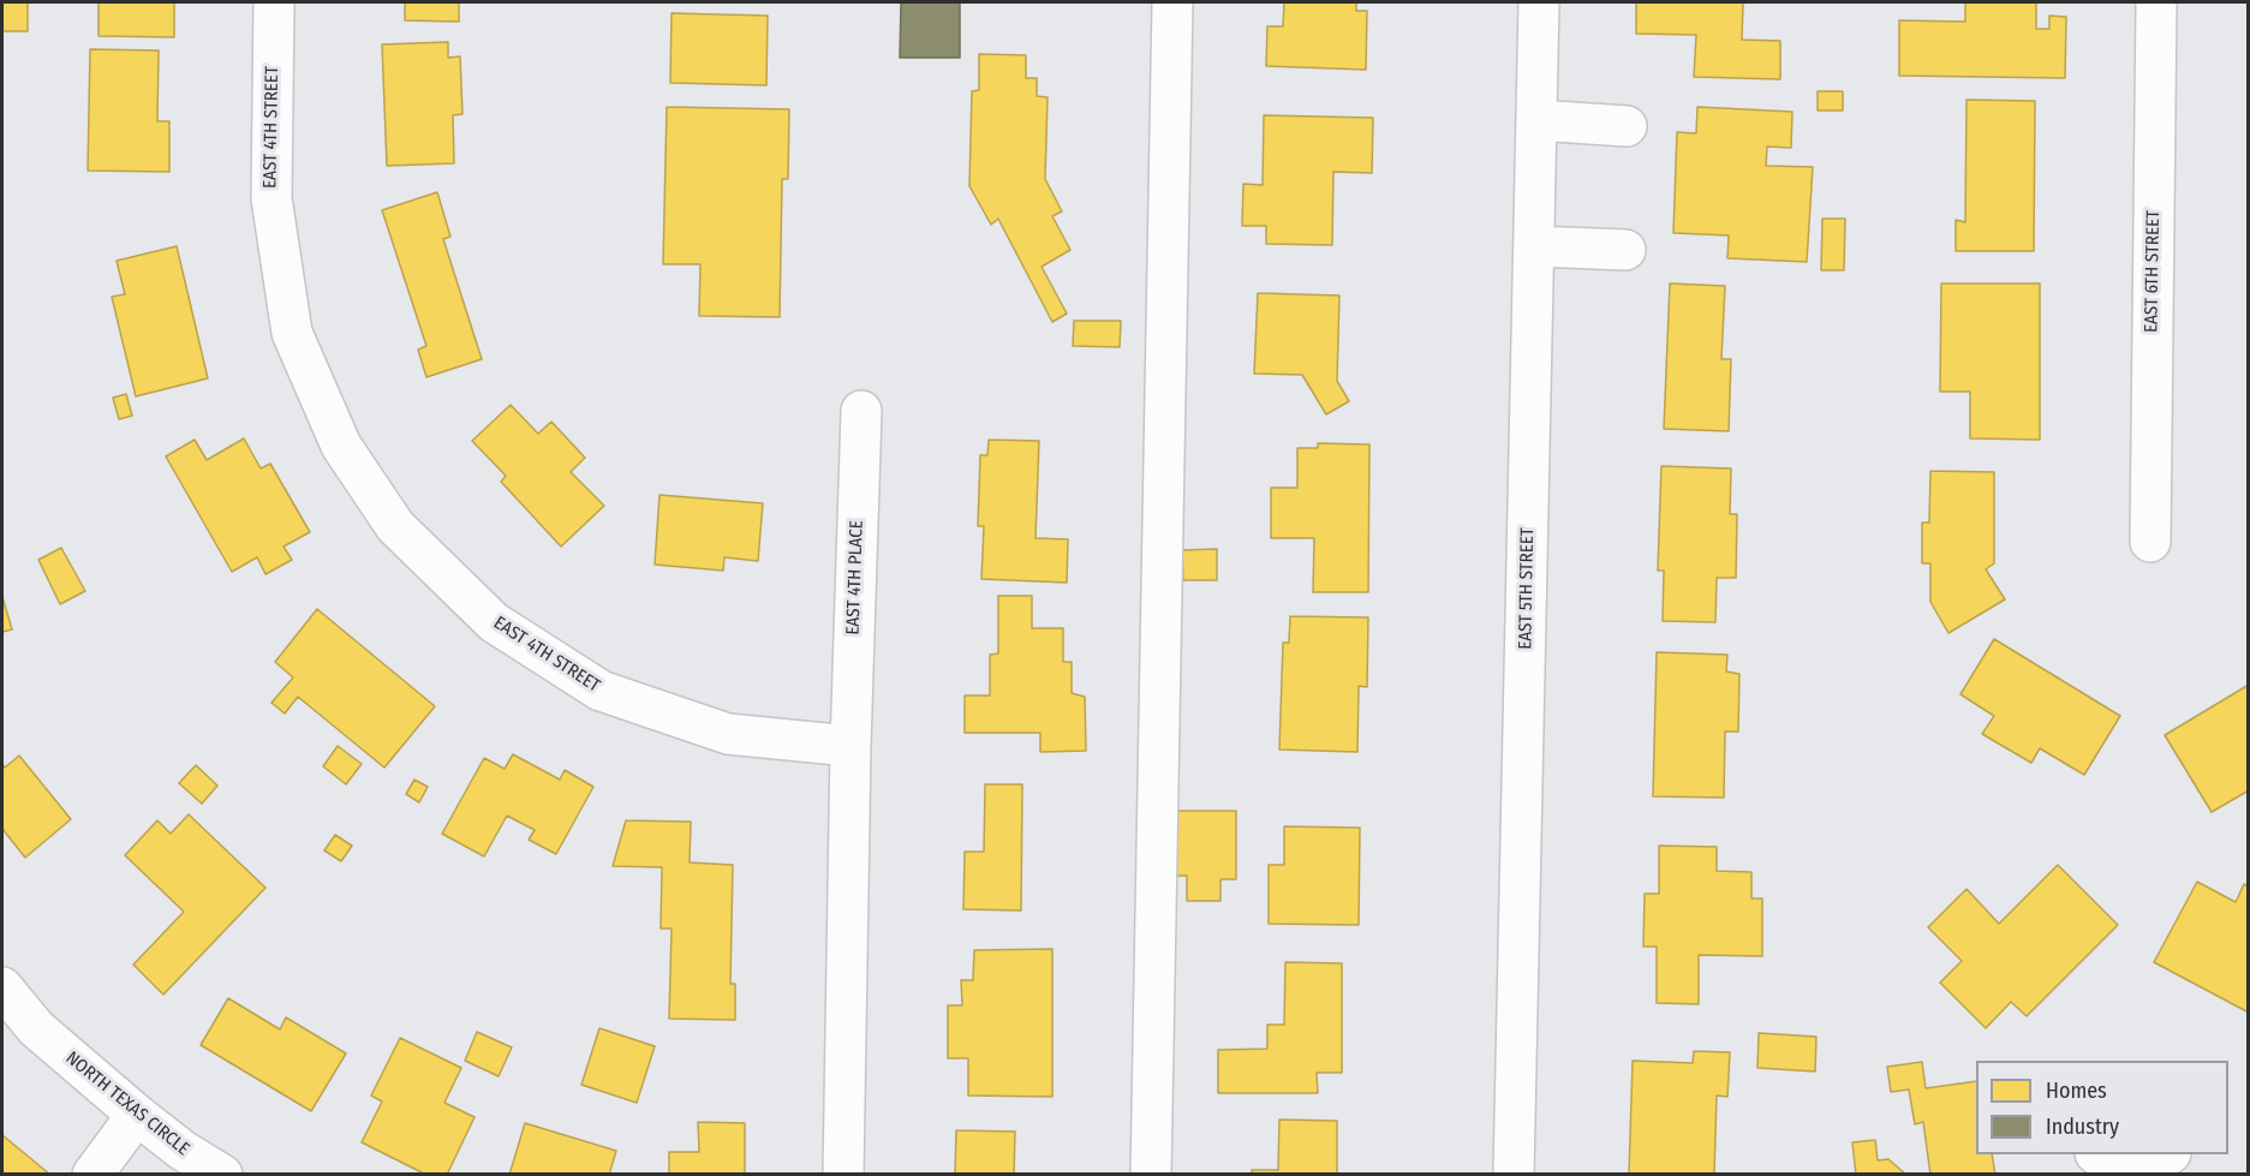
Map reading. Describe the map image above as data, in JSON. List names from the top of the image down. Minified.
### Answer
{"streets":{"street":["EAST 4TH STREET","EAST 6TH STREET","EAST 4TH PLACE","EAST 5TH STREET","NORTH TEXAS CIRCLE"]},"crossings":[["EAST 4TH STREET","EAST 4TH PLACE"]],"legend":["Homes","Industry"]}
